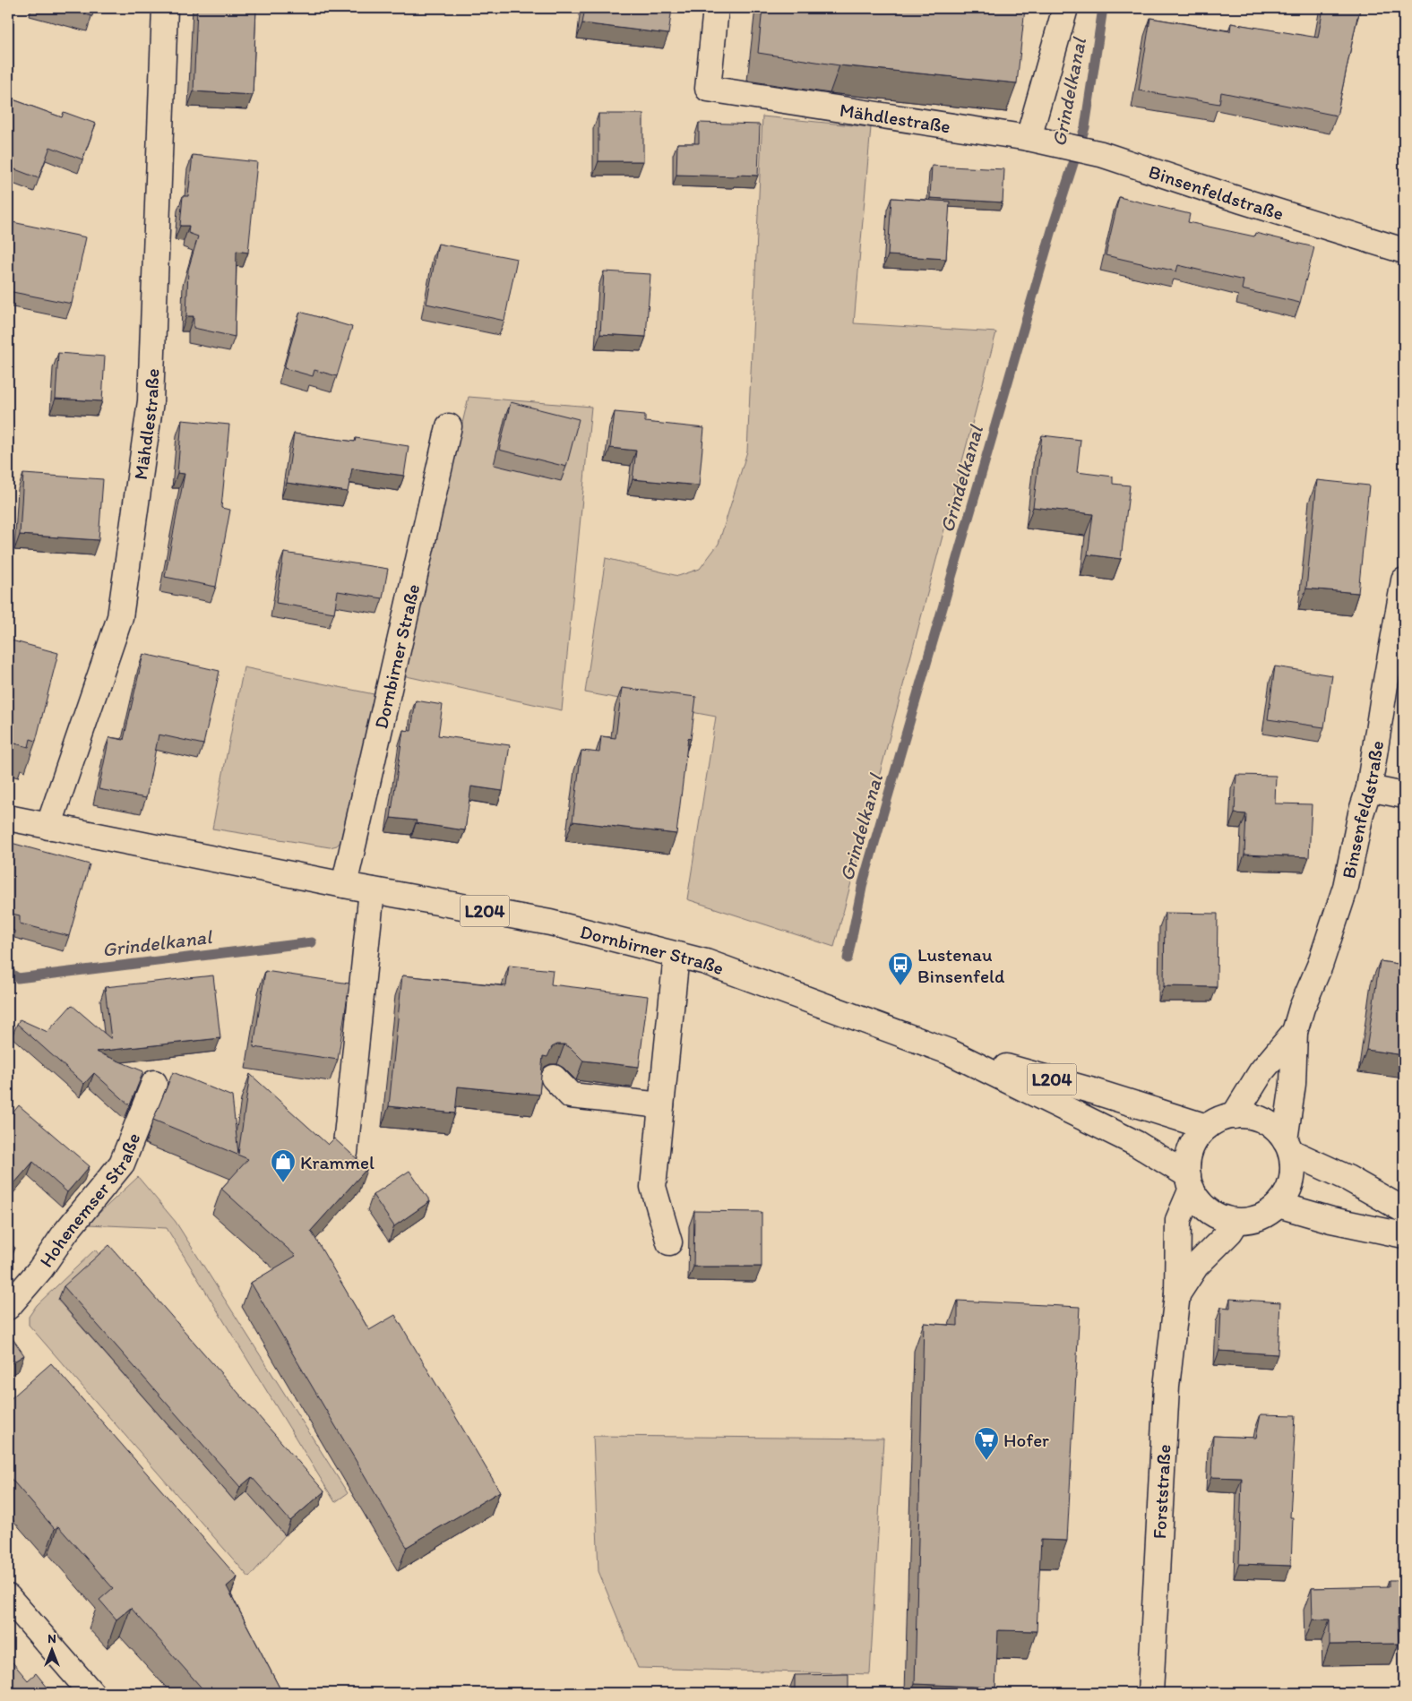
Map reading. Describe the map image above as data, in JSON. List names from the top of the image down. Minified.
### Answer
{"streets":{"street":["Mähdlestraße","Binsenfeldstraße","Dornbirner Straße","L204","Hohenemser Straße","Forststraße"]},"crossings":[["Mähdlestraße","Binsenfeldstraße"],["Mähdlestraße","Dornbirner Straße"],["Binsenfeldstraße","Dornbirner Straße"],["Binsenfeldstraße","Forststraße"],["Dornbirner Straße","Forststraße"]],"water":["Grindelkanal"],"places":{"bus stop":["Lustenau Binsenfeld"],"shop":["Krammel"],"supermarket":["Hofer"]},"north":"top"}
